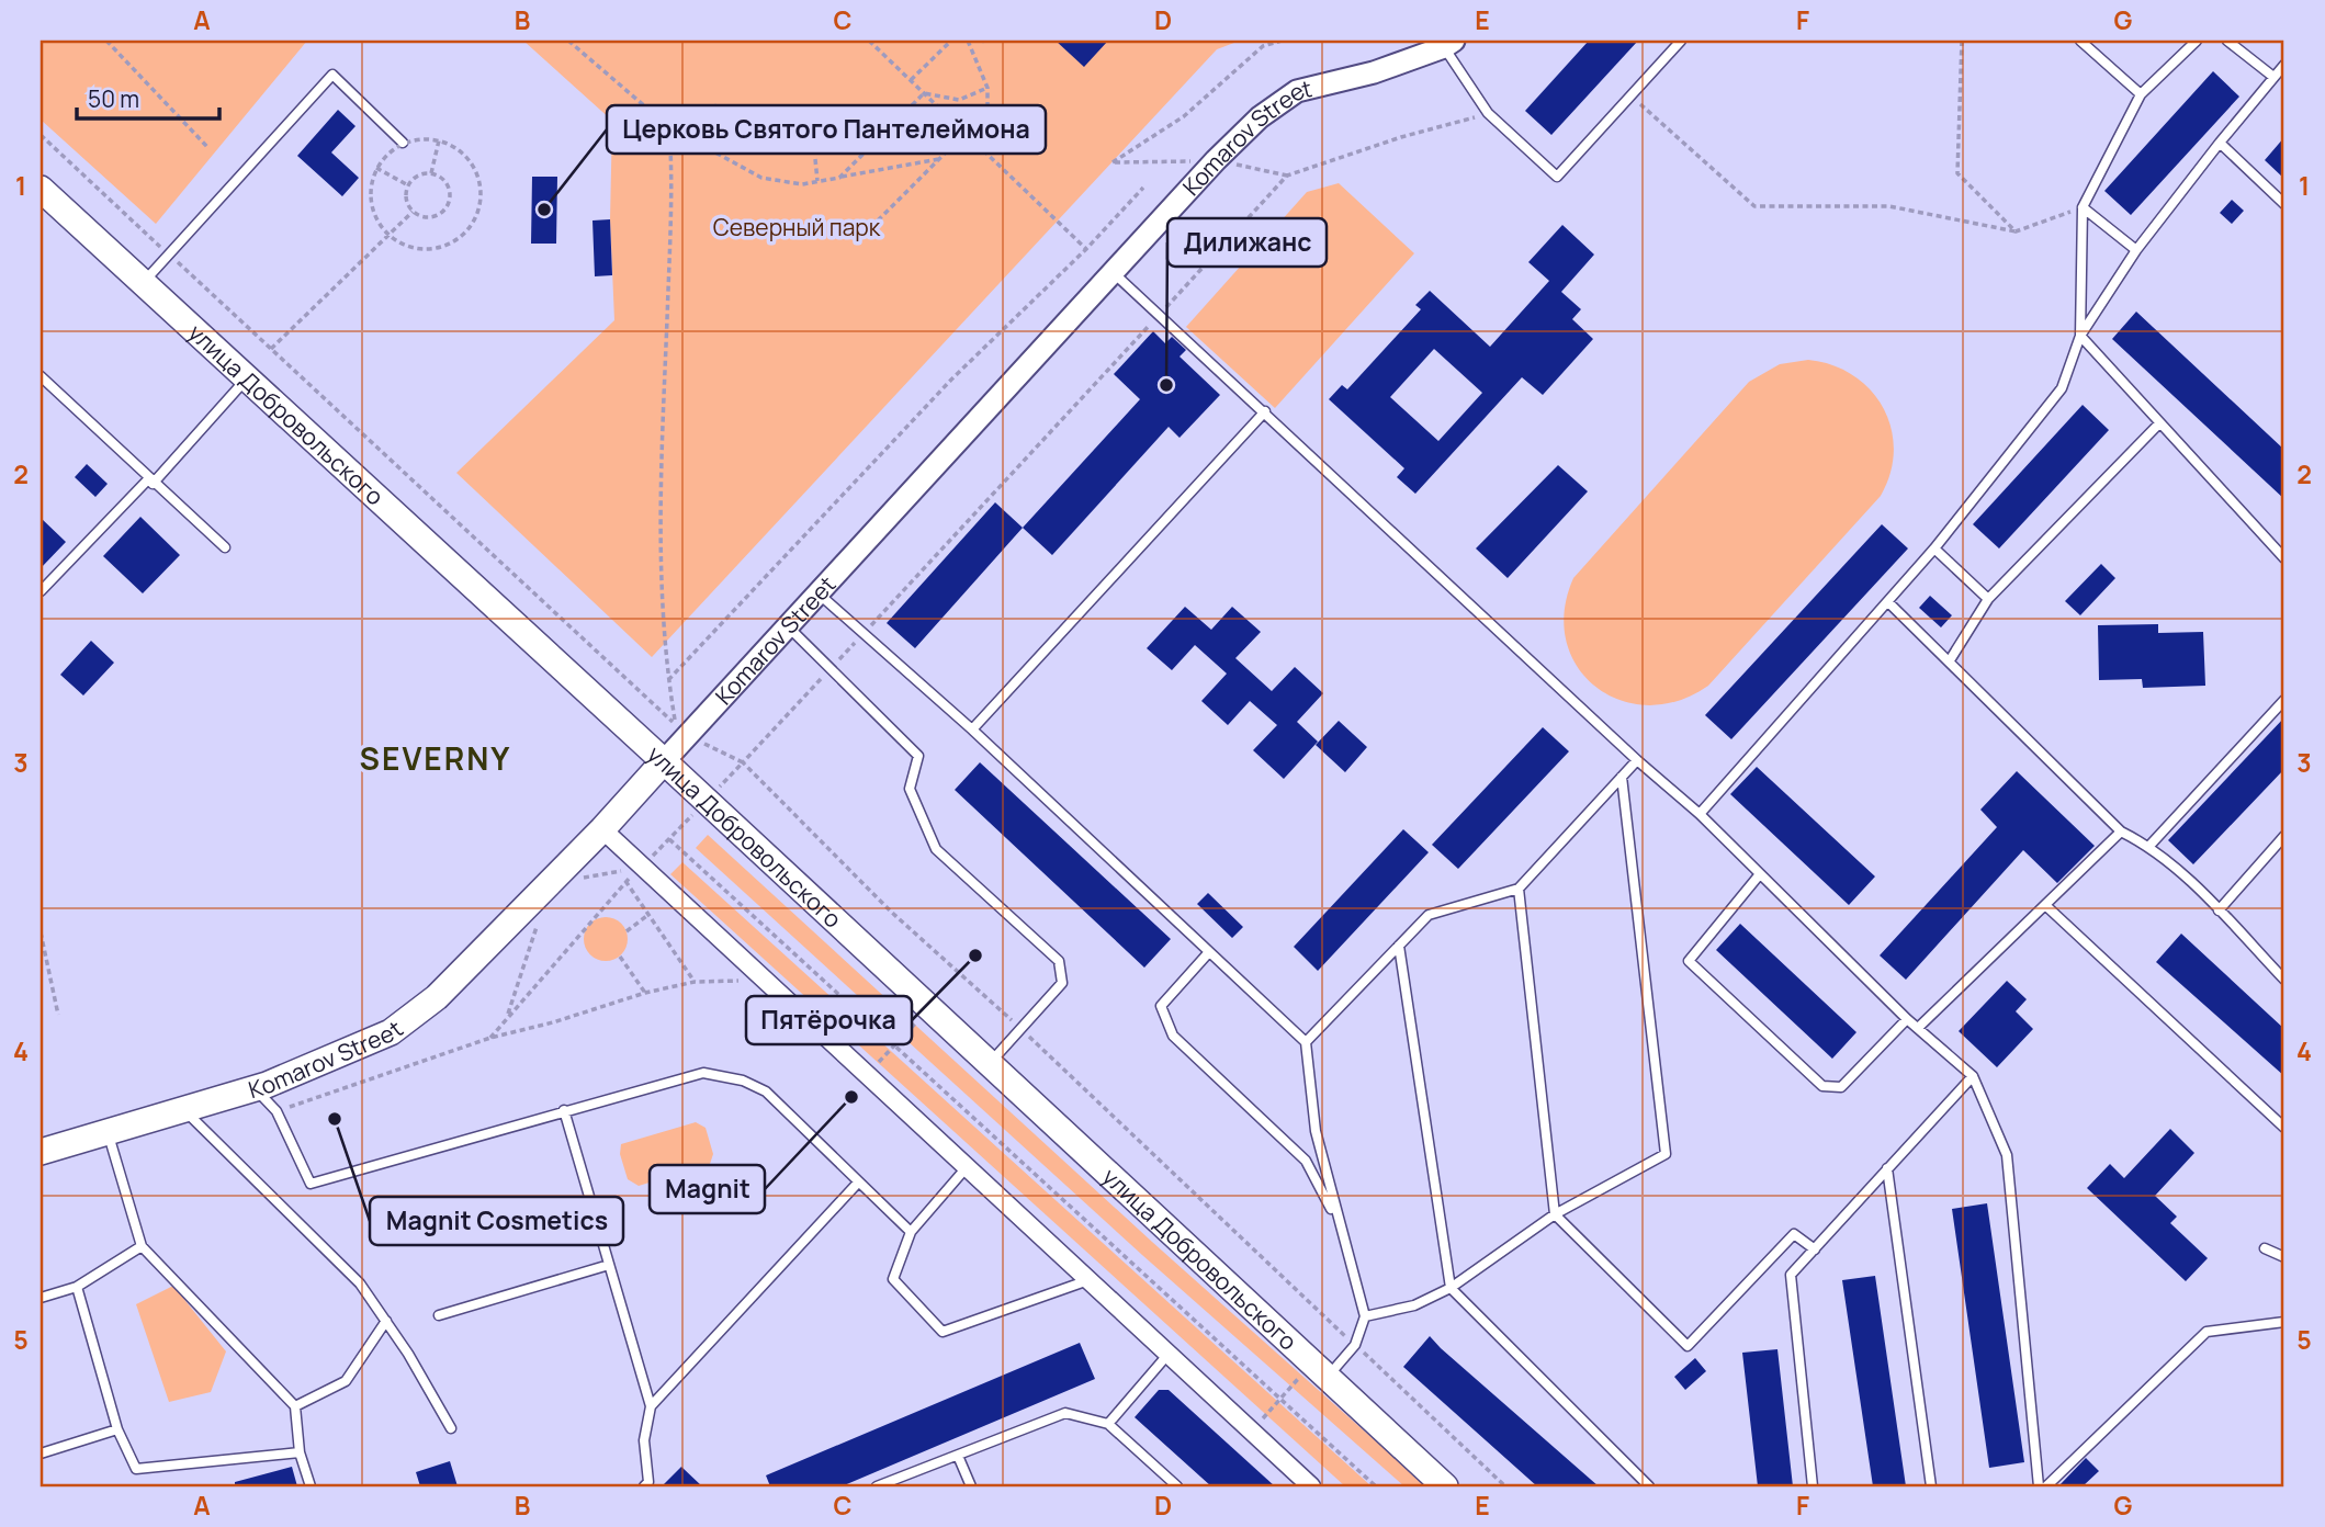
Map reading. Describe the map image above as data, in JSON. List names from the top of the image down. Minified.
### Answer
{"streets":{"main road":["Komarov Street","улица Добровольского"]},"crossings":[["Komarov Street","улица Добровольского"]],"districts":["SEVERNY"],"parks":["Северный парк"],"places":["Церковь Святого Пантелеймона","Дилижанс","Пятёрочка","Magnit","Magnit Cosmetics"],"scale_bar":"50 m","grid":{"columns":["A","B","C","D","E","F","G"],"rows":["1","2","3","4","5"]}}
